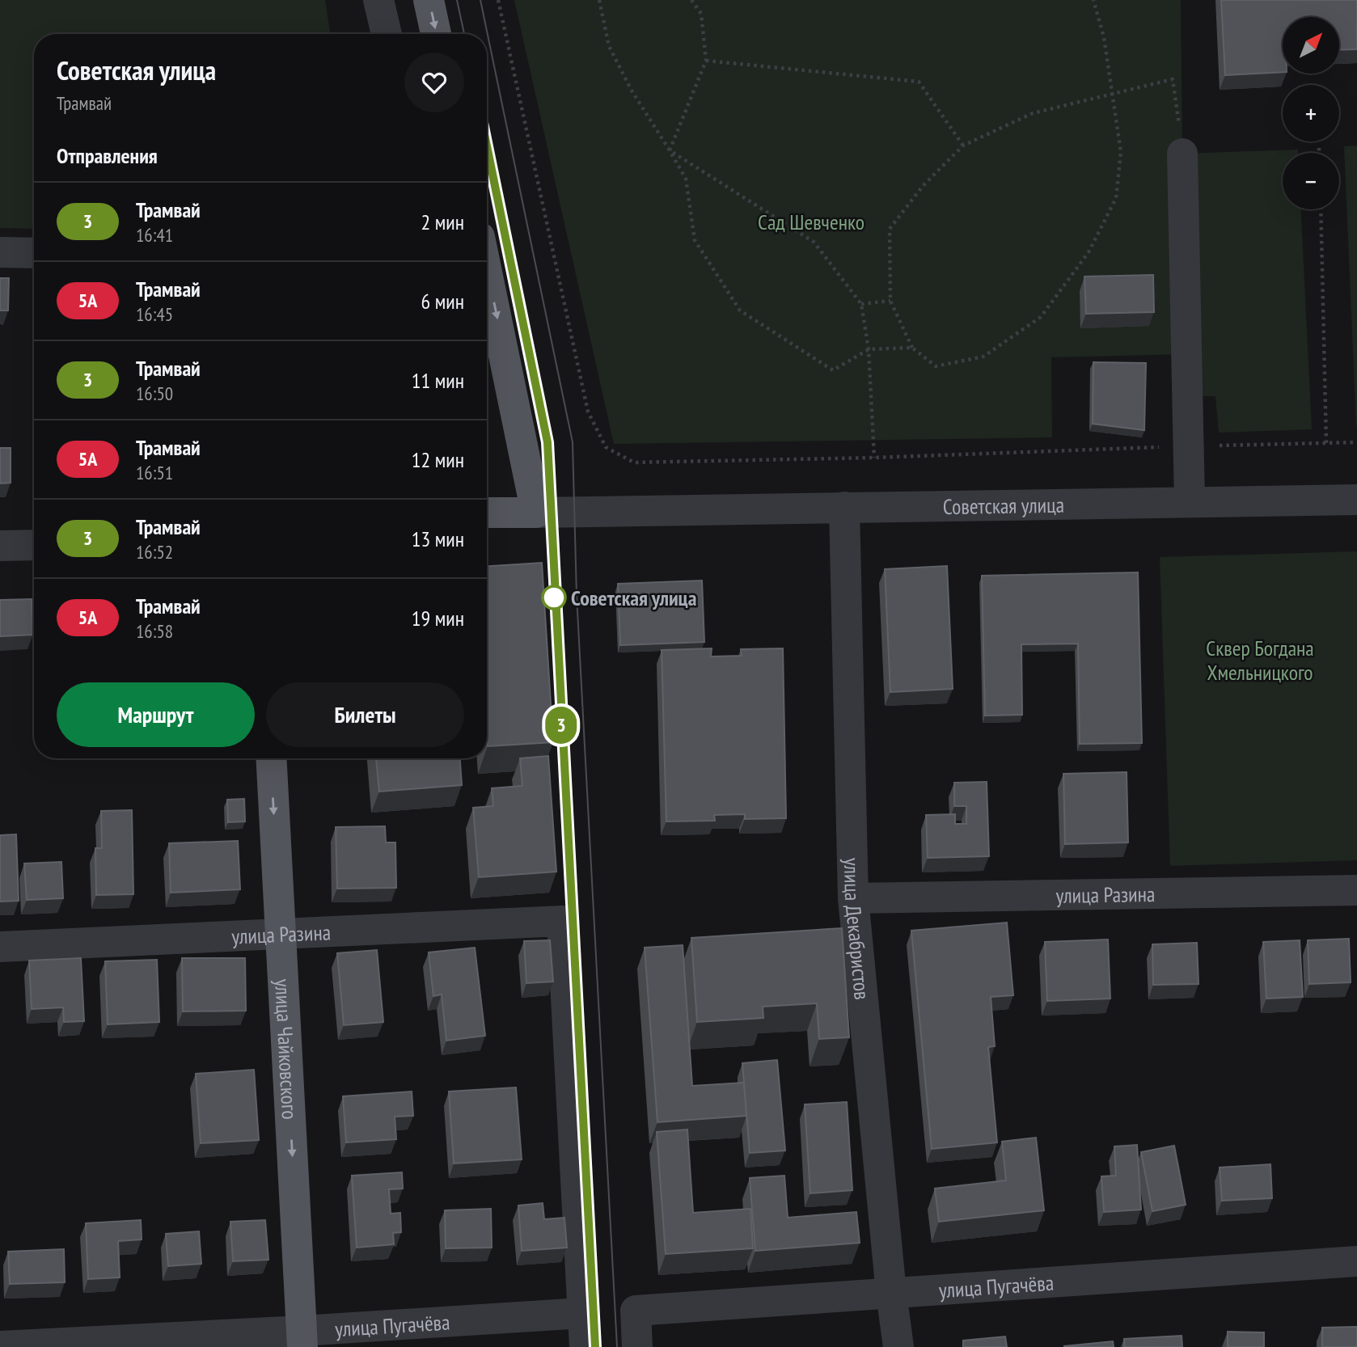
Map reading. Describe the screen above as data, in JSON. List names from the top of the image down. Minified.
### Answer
{"streets":{"main road":["Советская улица","улица Чайковского"],"street":["улица Разина","улица Декабристов","улица Пугачёва"]},"crossings":[["Советская улица","улица Декабристов"],["улица Разина","улица Декабристов"],["улица Разина","улица Чайковского"],["улица Разина","улица Пугачёва"],["улица Декабристов","улица Пугачёва"],["улица Чайковского","улица Пугачёва"]],"one_way":["улица Чайковского"],"parks":["Сад Шевченко","Сквер Богдана Хмельницкого"],"places":["Советская улица"],"lines":["tram line 3"],"north":"top right","page":{"on_map":"3","map_buttons":["+","−"],"heading":[["Советская улица","Трамвай"],"Отправления"],"list":[{"mark":"3","name":"Трамвай","note":"16:41","value":"2 мин"},{"mark":"5А","name":"Трамвай","note":"16:45","value":"6 мин"},{"mark":"3","name":"Трамвай","note":"16:50","value":"11 мин"},{"mark":"5А","name":"Трамвай","note":"16:51","value":"12 мин"},{"mark":"3","name":"Трамвай","note":"16:52","value":"13 мин"},{"mark":"5А","name":"Трамвай","note":"16:58","value":"19 мин"}],"buttons":["Маршрут","Билеты"]}}
